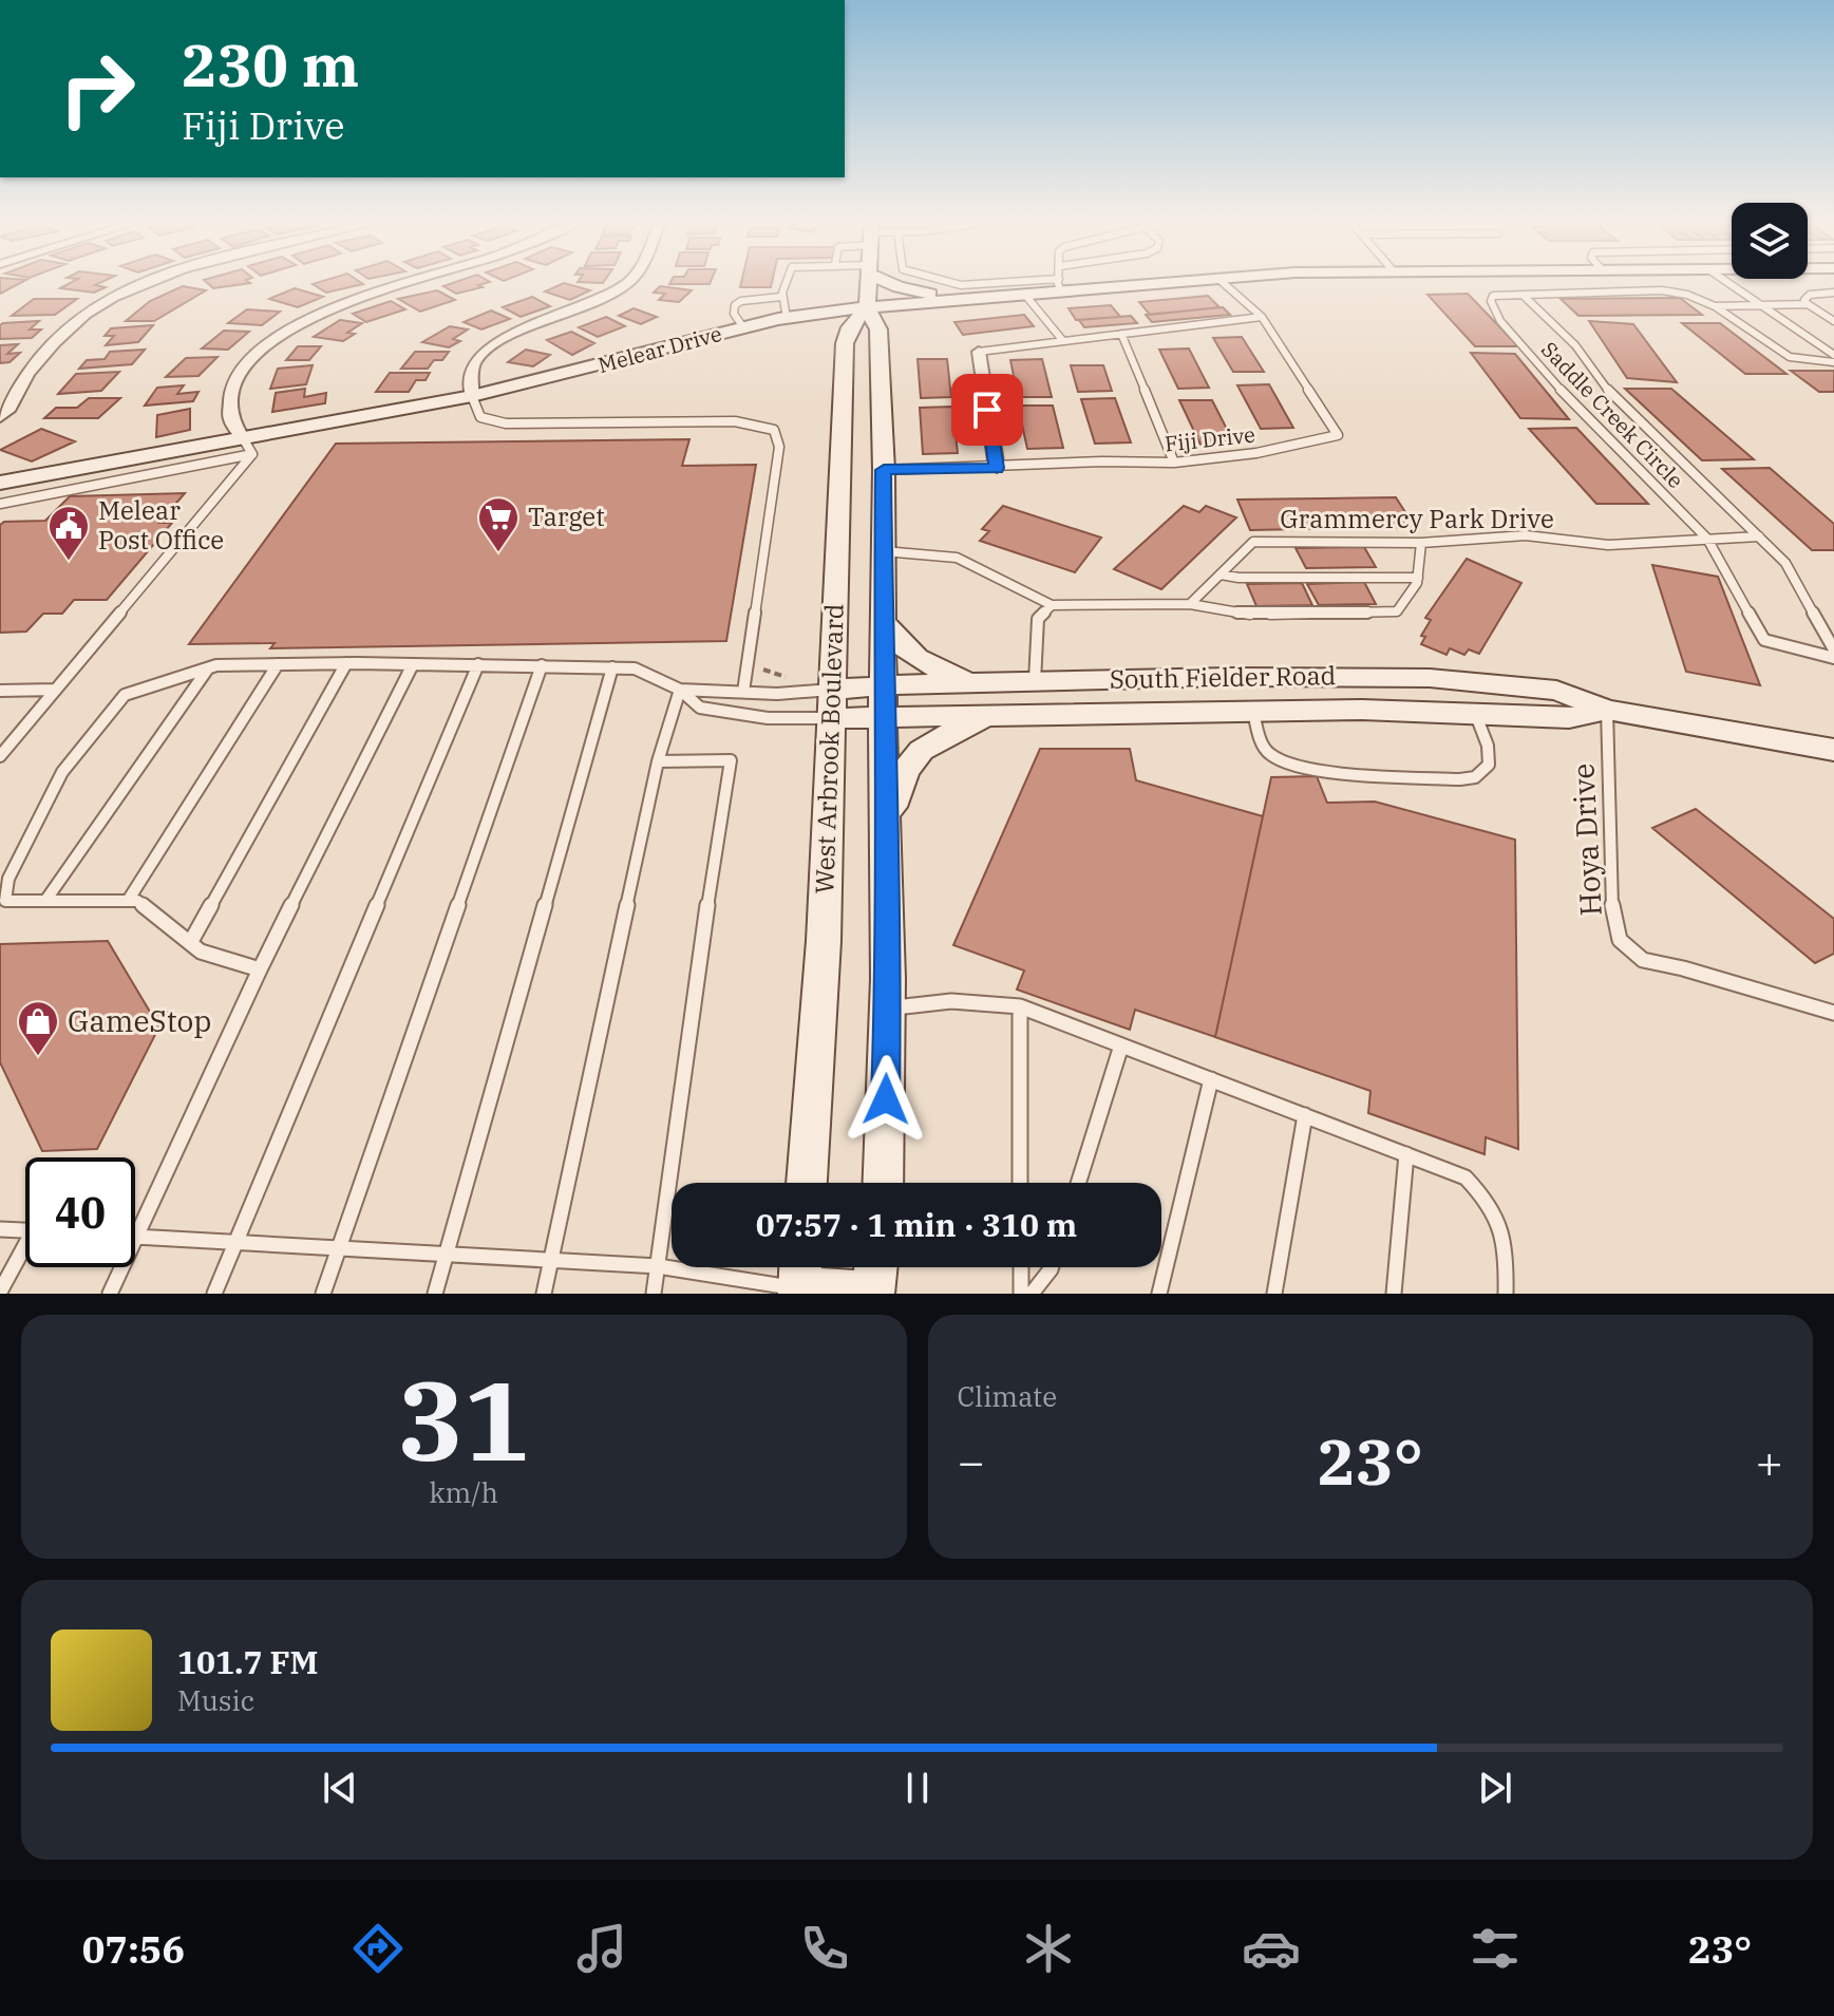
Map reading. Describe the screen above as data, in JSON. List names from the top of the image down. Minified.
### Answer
{"streets":{"street":["Melear Drive","South Fielder Road","West Arbrook Boulevard"],"lane":["Saddle Creek Circle","Fiji Drive","Grammercy Park Drive","Hoya Drive"]},"crossings":[["Melear Drive","West Arbrook Boulevard"],["Saddle Creek Circle","Grammercy Park Drive"],["Fiji Drive","West Arbrook Boulevard"],["South Fielder Road","West Arbrook Boulevard"],["South Fielder Road","Hoya Drive"]],"places":{"supermarket":["Target"],"public building":["Melear Post Office"],"shop":["GameStop"]},"page":{"turn":["230 m","Fiji Drive"],"limit":"40","trip":"07:57 · 1 min · 310 m","tile":[["31","km/h"],"Climate"],"heat":["−","23°","+"],"song":["101.7 FM","Music"],"tabs":["07:56","23°"]}}
